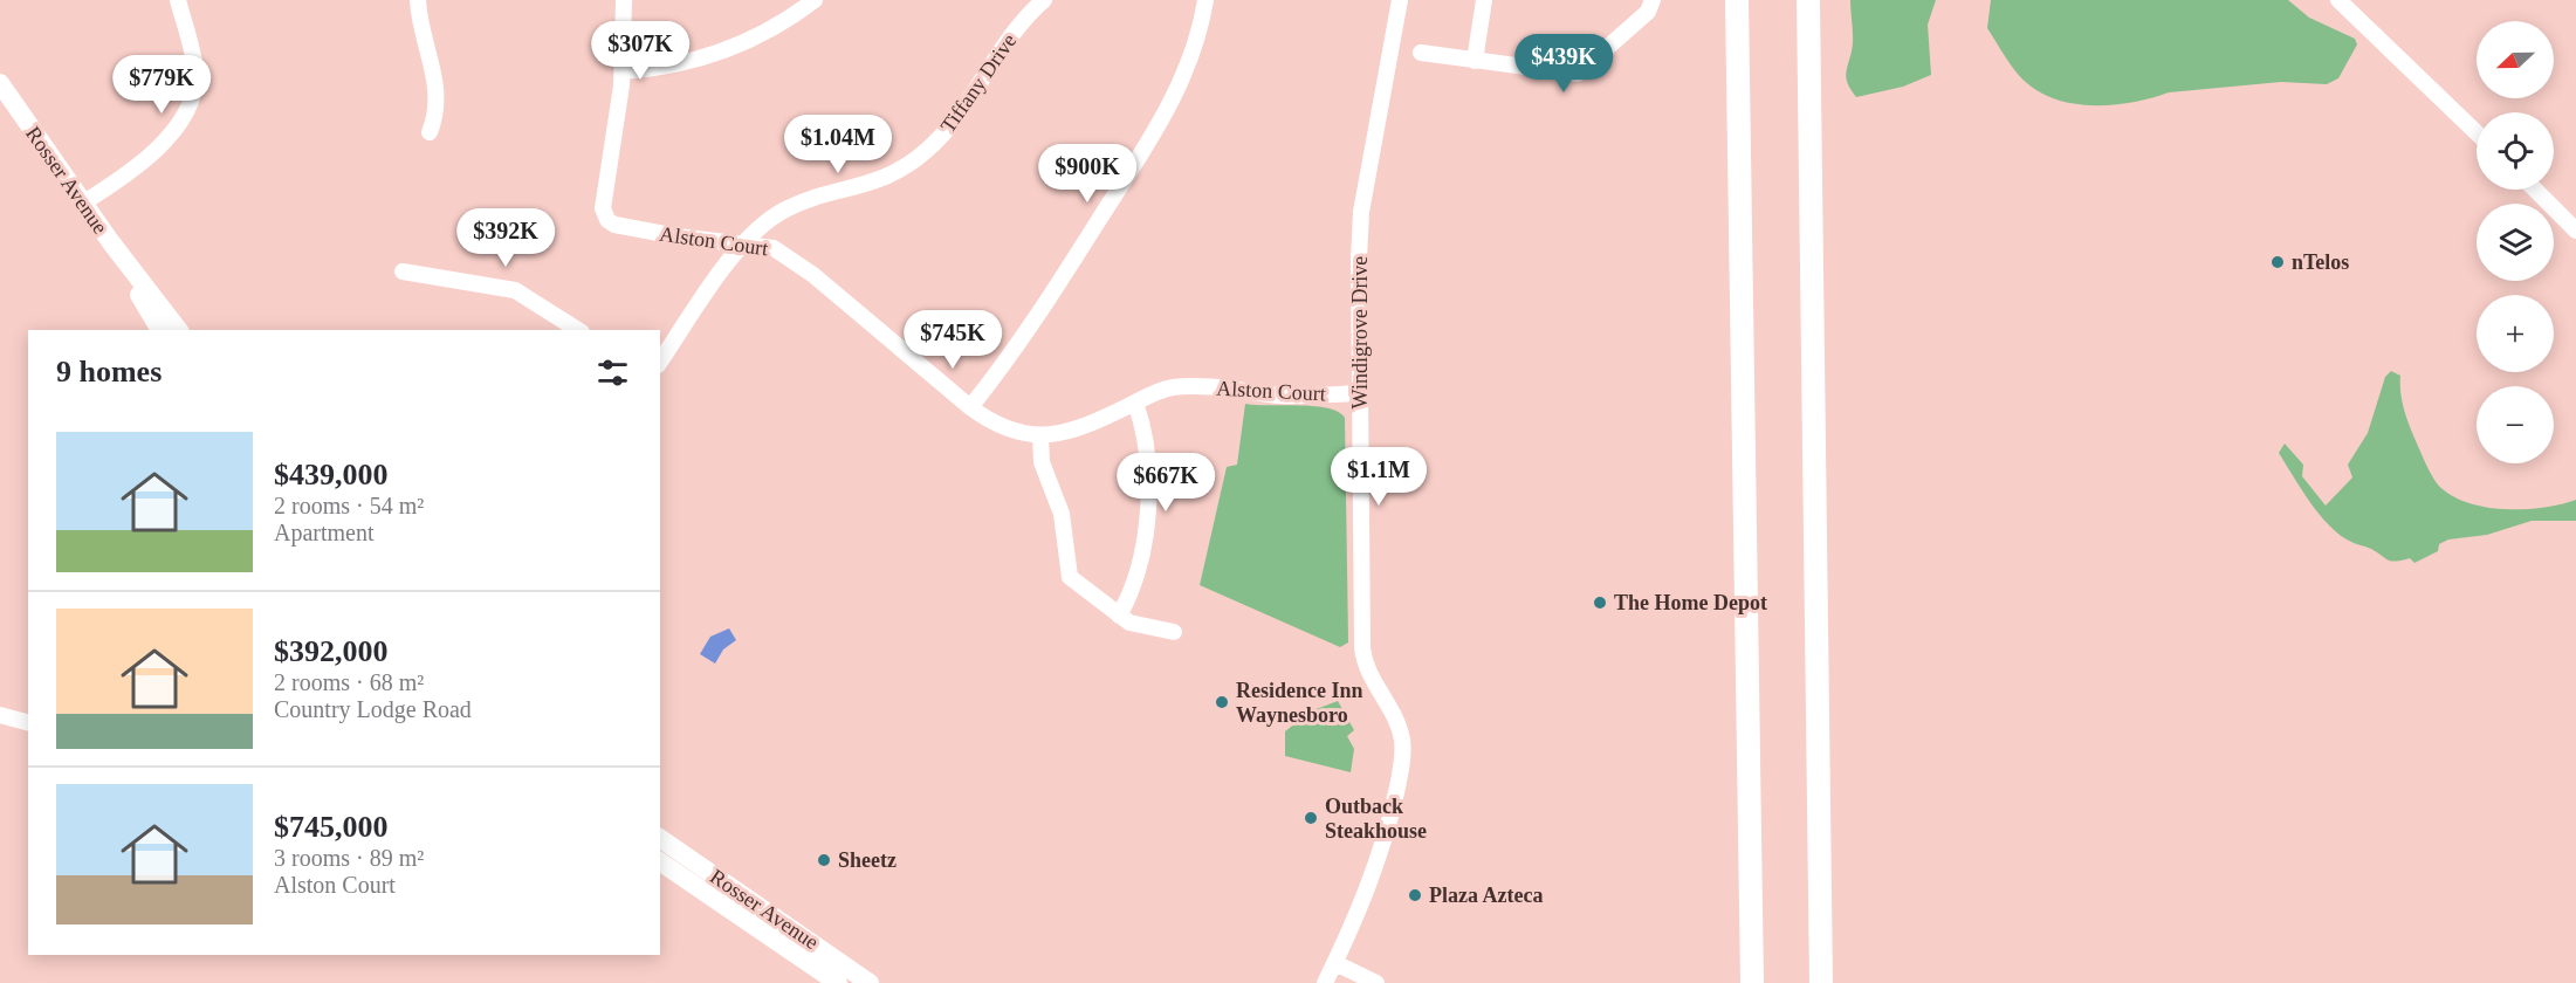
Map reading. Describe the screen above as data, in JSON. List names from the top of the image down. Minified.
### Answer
{"streets":{"main road":["Rosser Avenue"],"street":["Tiffany Drive","Alston Court","Windigrove Drive"]},"crossings":[["Tiffany Drive","Alston Court"],["Alston Court","Windigrove Drive"]],"places":["nTelos","The Home Depot","Residence Inn Waynesboro","Outback Steakhouse","Sheetz","Plaza Azteca"],"north":"left","page":{"map_buttons":["+","−"],"price":["$307K","$439K","$779K","$1.04M","$900K","$392K","$745K","$1.1M","$667K"],"heading":"9 homes","list":[{"name":"$439,000","note":"2 rooms · 54 m² · Apartment"},{"name":"$392,000","note":"2 rooms · 68 m² · Country Lodge Road"},{"name":"$745,000","note":"3 rooms · 89 m² · Alston Court"}]}}
